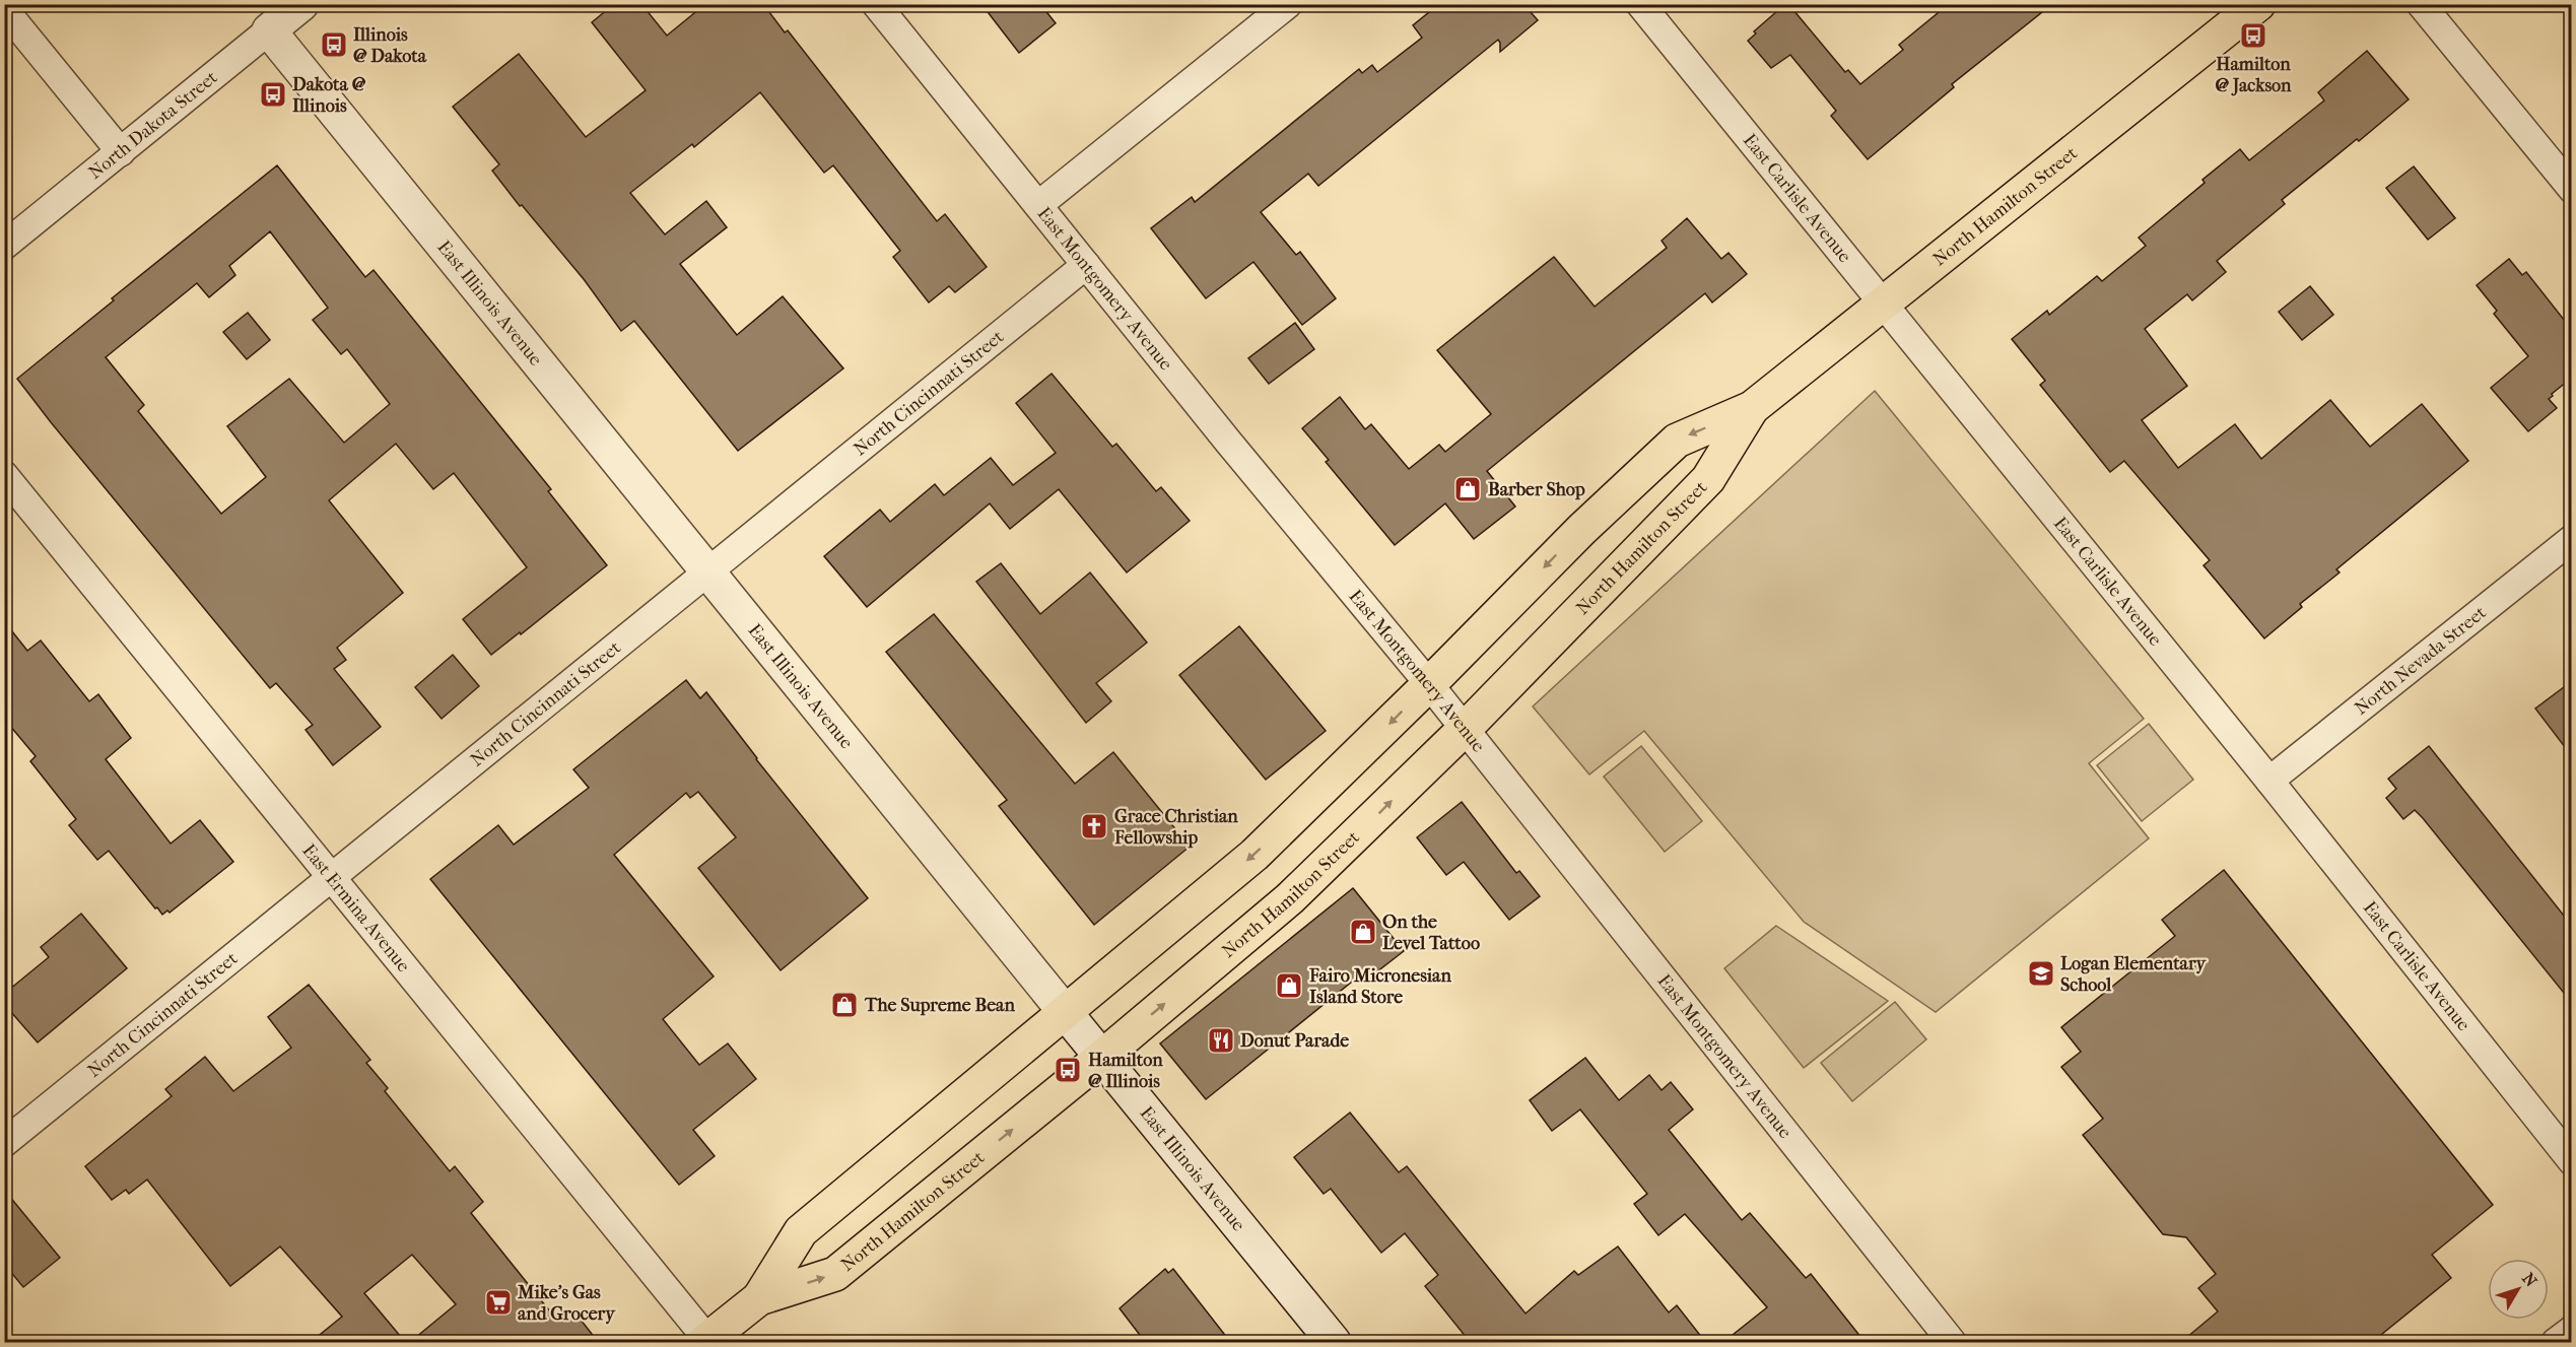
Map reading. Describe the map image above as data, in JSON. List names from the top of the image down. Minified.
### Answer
{"streets":{"main road":["North Hamilton Street"],"street":["North Dakota Street","East Carlisle Avenue","East Montgomery Avenue","East Illinois Avenue","North Cincinnati Street","North Nevada Street","East Ermina Avenue"]},"crossings":[["North Dakota Street","East Illinois Avenue"],["East Carlisle Avenue","North Hamilton Street"],["East Carlisle Avenue","North Nevada Street"],["North Hamilton Street","East Montgomery Avenue"],["North Hamilton Street","East Illinois Avenue"],["North Hamilton Street","East Ermina Avenue"],["East Montgomery Avenue","North Cincinnati Street"],["East Illinois Avenue","North Cincinnati Street"],["North Cincinnati Street","East Ermina Avenue"]],"places":{"bus stop":["Hamilton @ Jackson","Illinois @ Dakota","Dakota @ Illinois","Hamilton @ Illinois"],"shop":["Barber Shop","On the Level Tattoo","Fairo Micronesian Island Store","The Supreme Bean"],"church":["Grace Christian Fellowship"],"school or university":["Logan Elementary School"],"restaurant":["Donut Parade"],"supermarket":["Mike's Gas and Grocery"]},"north":"top right"}
